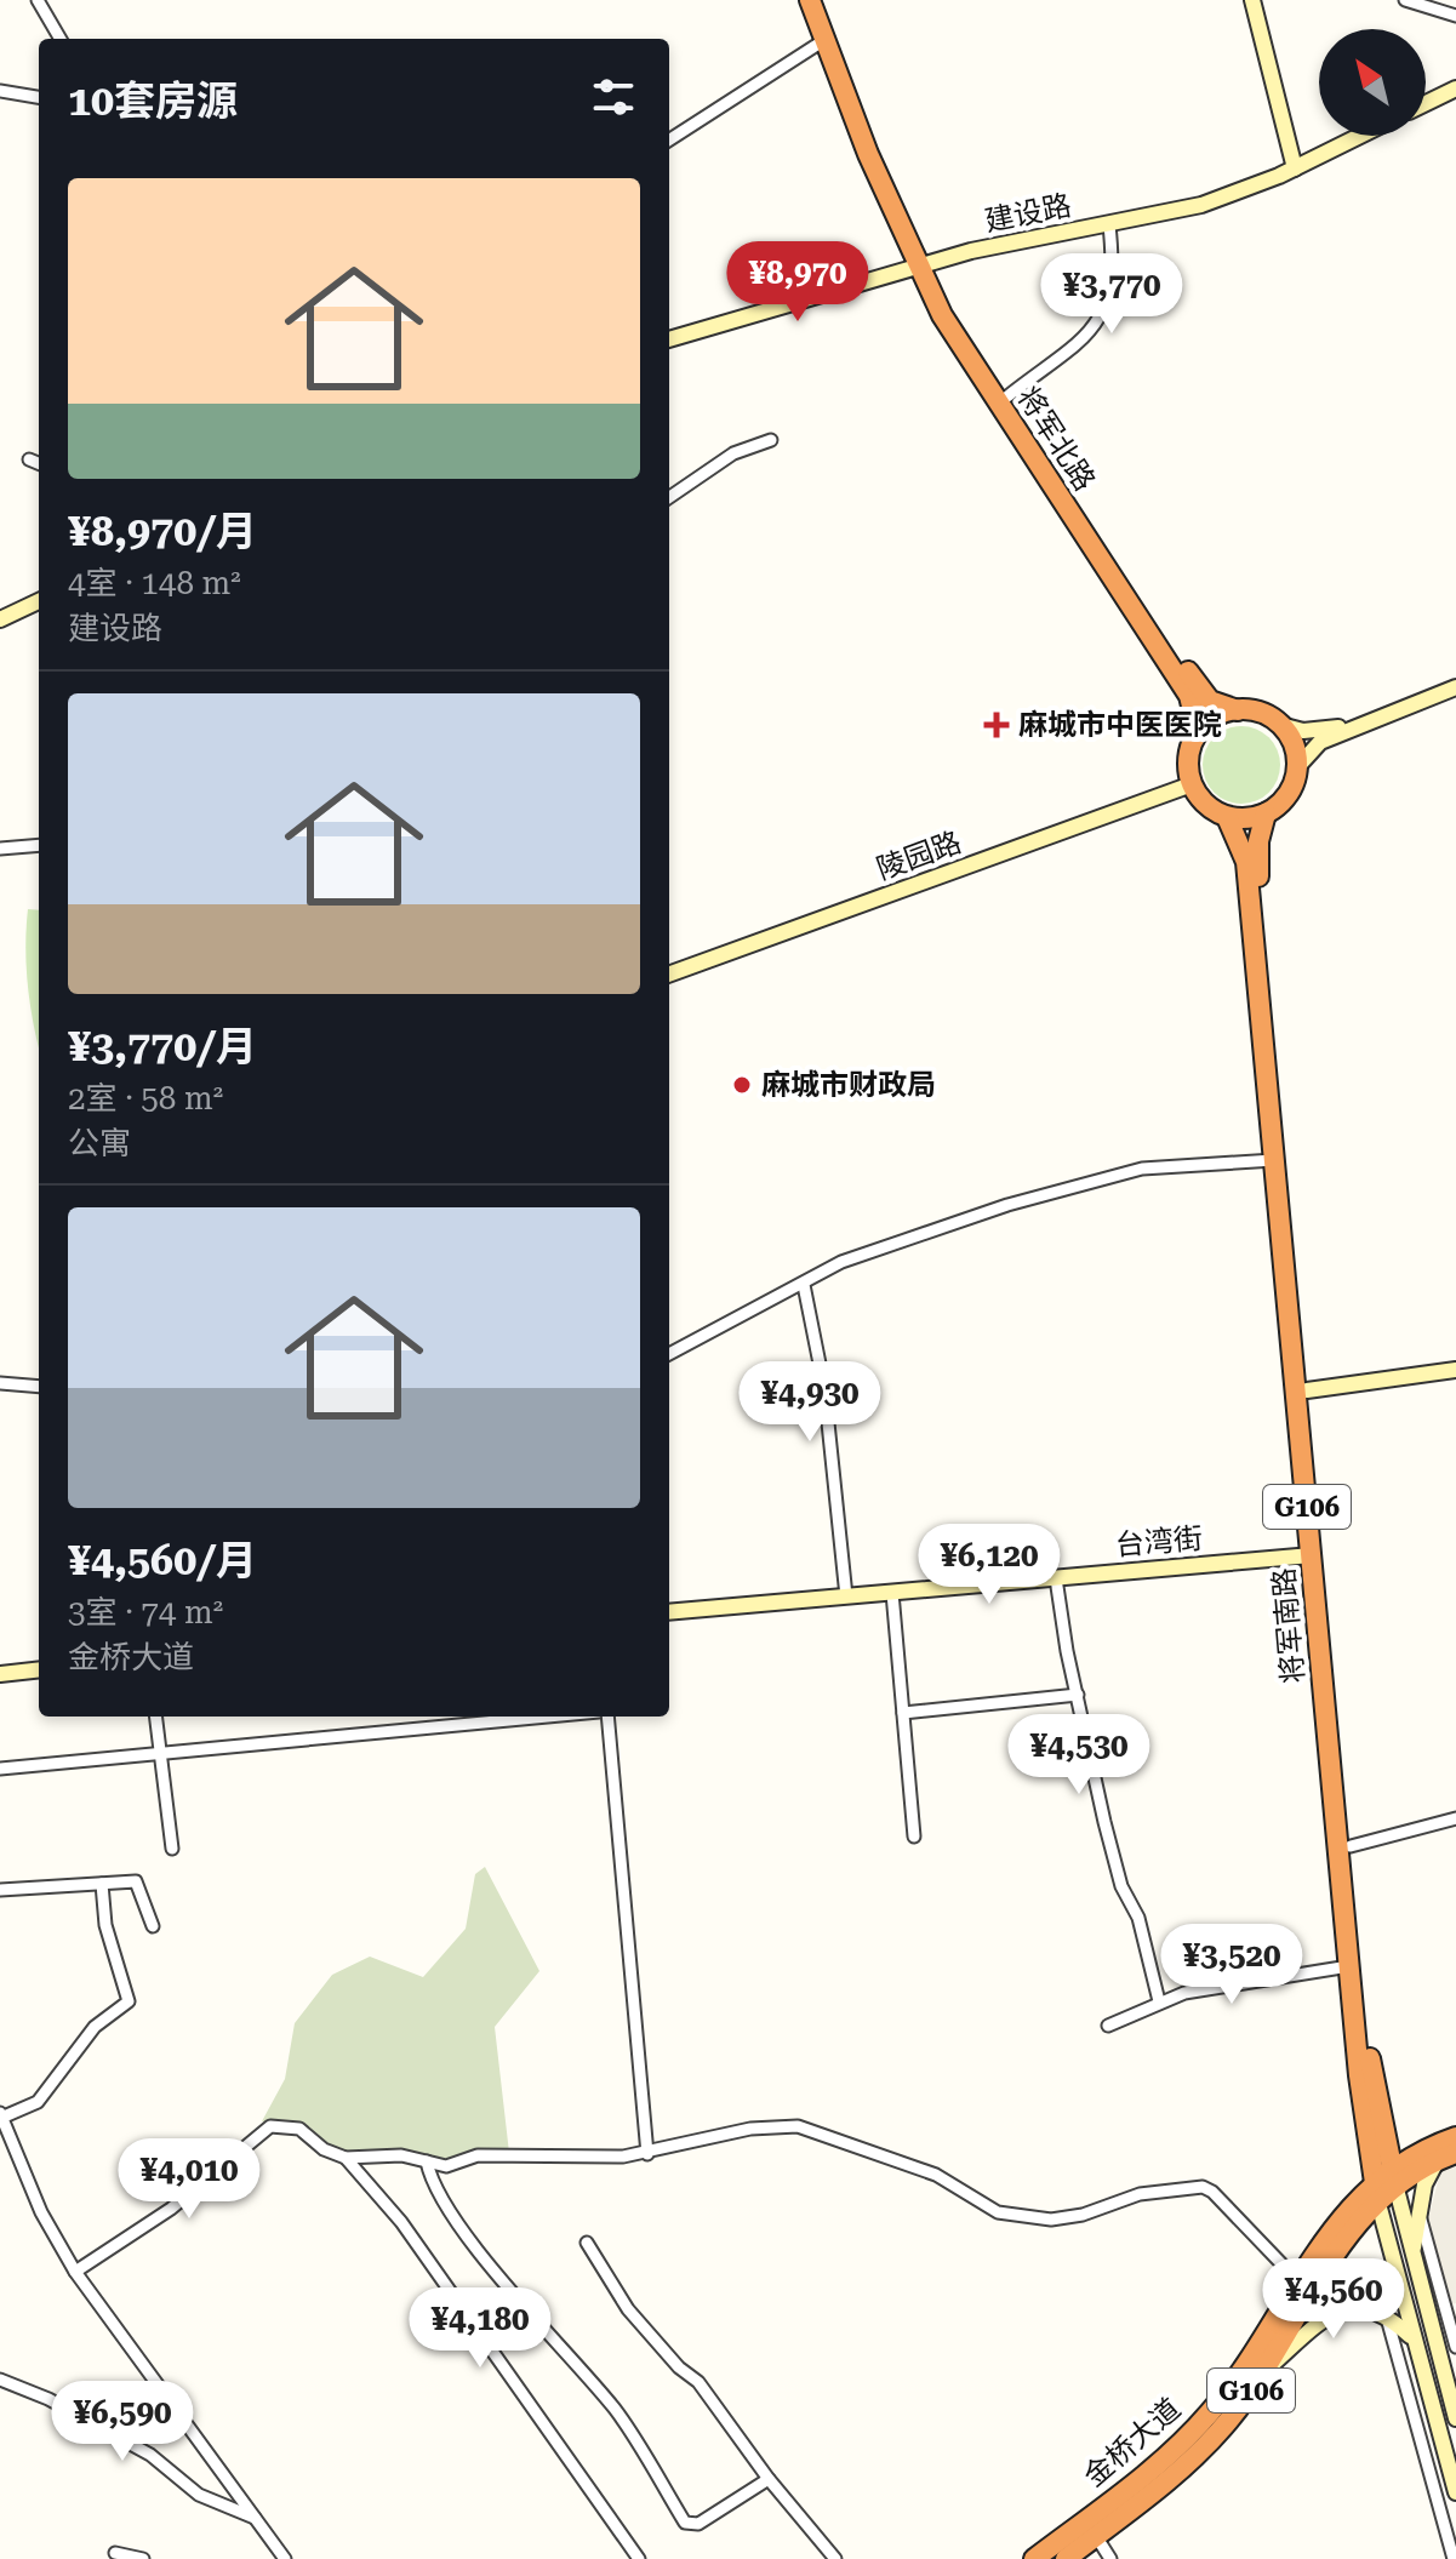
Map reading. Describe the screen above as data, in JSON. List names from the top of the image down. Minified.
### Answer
{"streets":{"highway":["将军北路","G106","将军南路","金桥大道"],"main road":["建设路","陵园路","台湾街"]},"crossings":[["建设路","将军北路"],["将军北路","陵园路"],["将军北路","G106"],["将军北路","将军南路"],["陵园路","G106"],["陵园路","将军南路"],["G106","将军南路"],["台湾街","将军南路"],["将军南路","金桥大道"]],"places":{"health":["麻城市中医医院"],"other":["麻城市财政局"]},"north":"top left","page":{"heading":"10套房源","list":[{"name":"¥8,970/月","note":"4室 · 148 m² · 建设路"},{"name":"¥3,770/月","note":"2室 · 58 m² · 公寓"},{"name":"¥4,560/月","note":"3室 · 74 m² · 金桥大道"}],"price":["¥8,970","¥3,770","¥4,930","¥6,120","¥4,530","¥3,520","¥4,010","¥4,560","¥4,180","¥6,590"]}}
